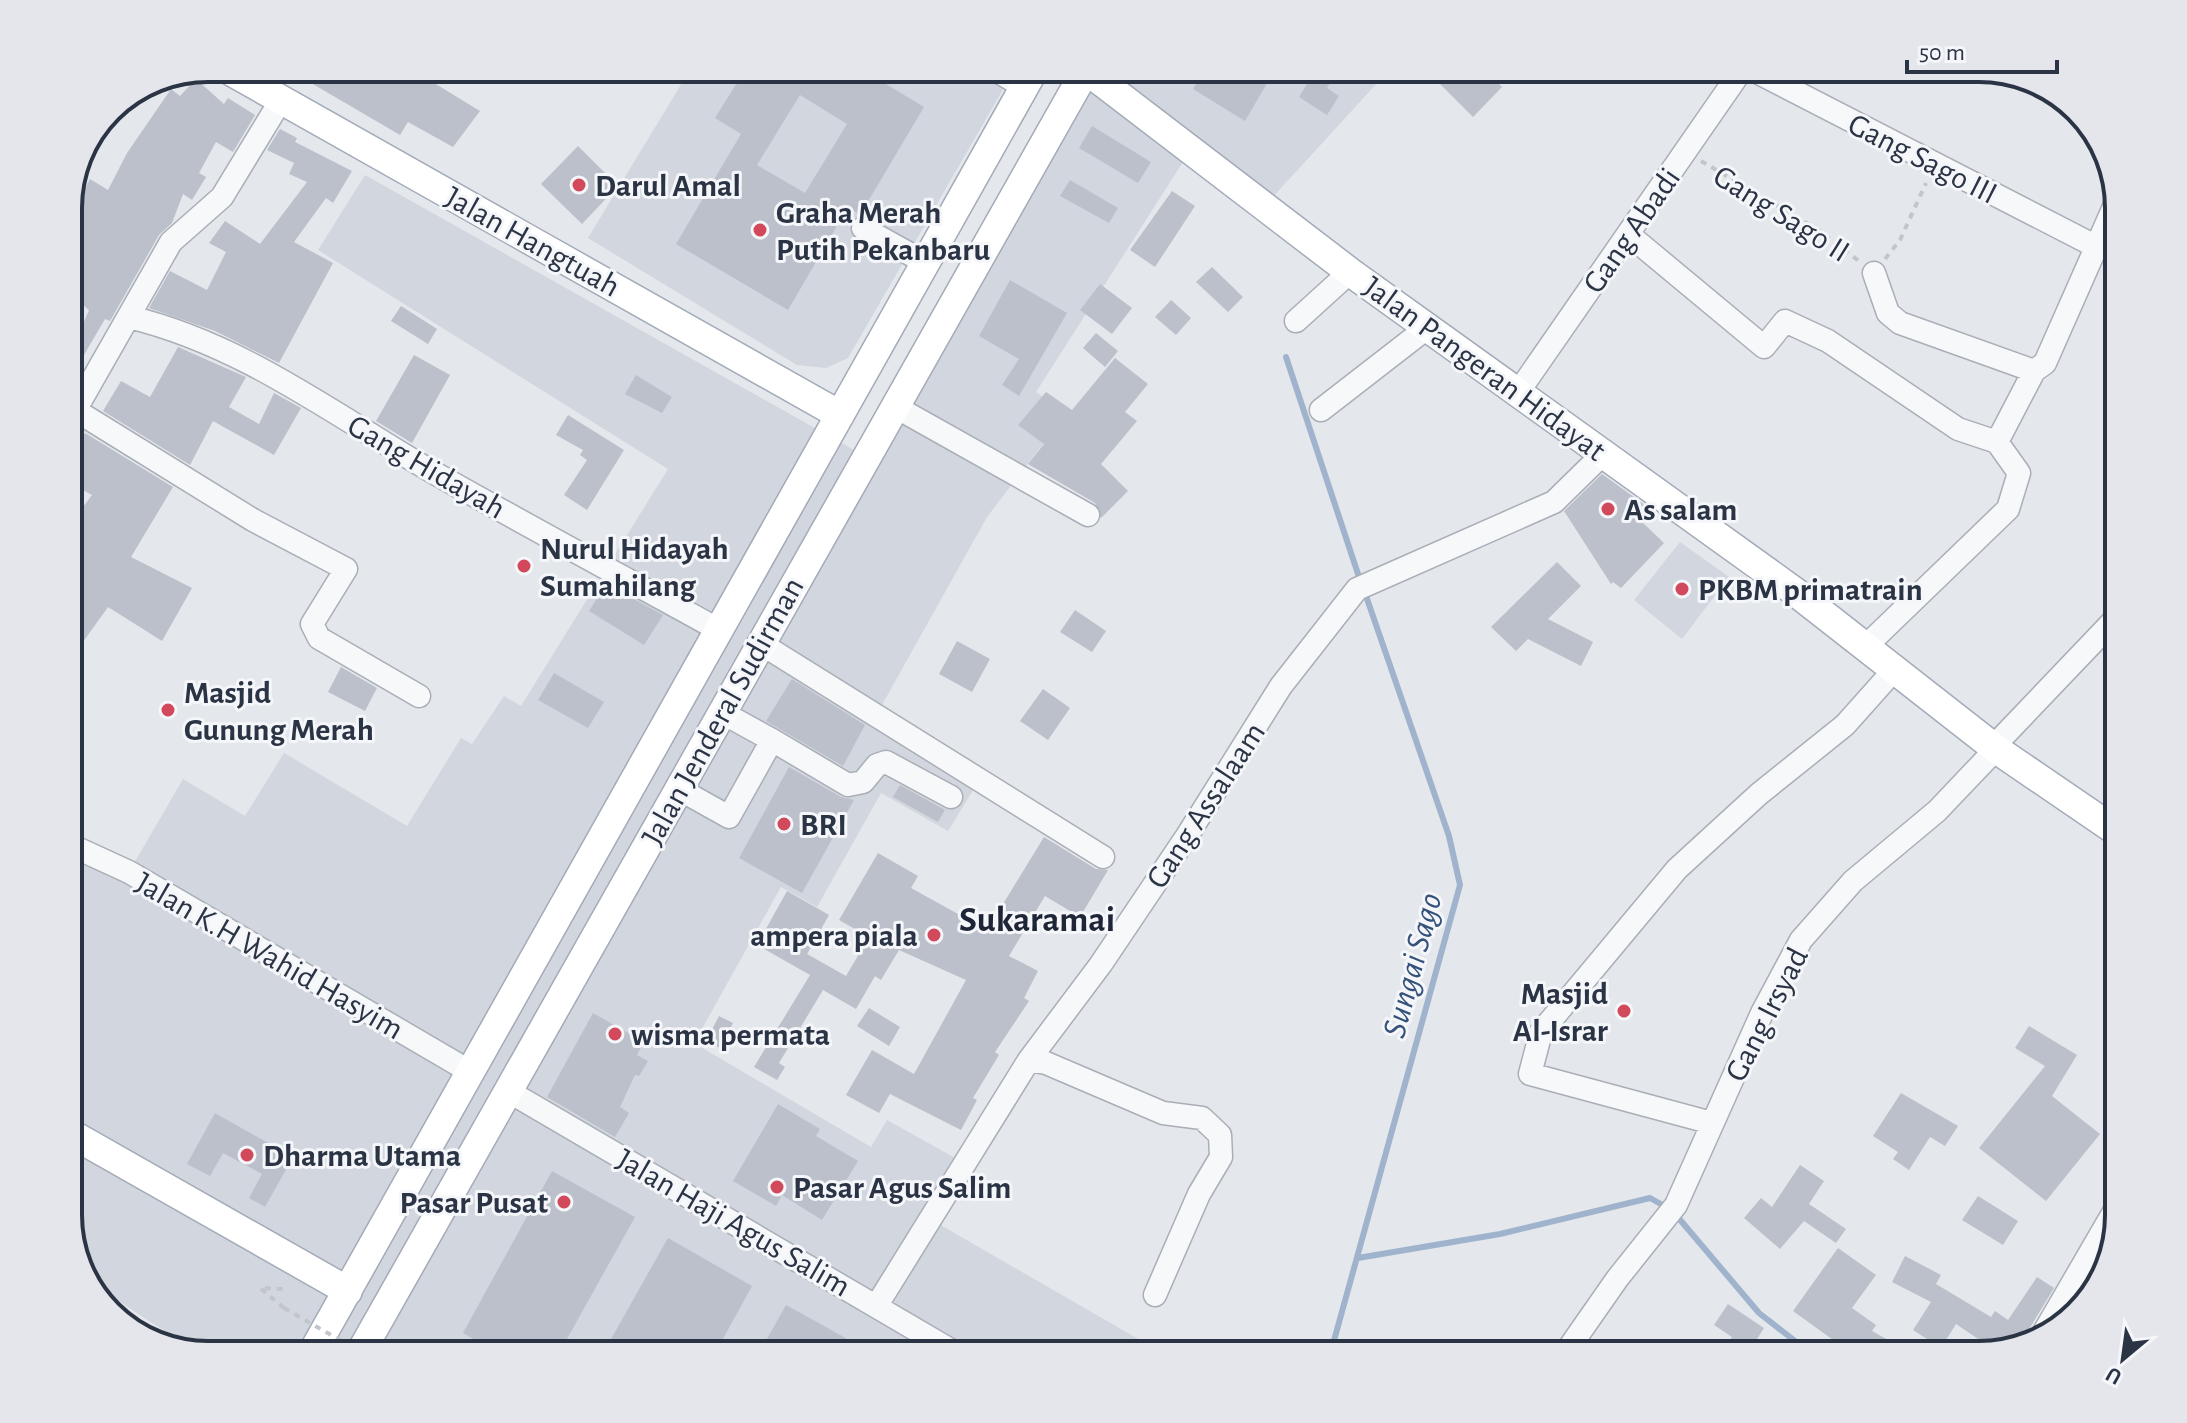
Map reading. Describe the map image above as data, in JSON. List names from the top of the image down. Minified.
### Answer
{"streets":{"main road":["Jalan Hangtuah","Jalan Pangeran Hidayat","Jalan Jenderal Sudirman"],"street":["Gang Sago III","Gang Sago II","Gang Abadi","Gang Hidayah","Gang Assalaam","Jalan K.H Wahid Hasyim","Gang Irsyad","Jalan Haji Agus Salim"]},"crossings":[["Gang Sago II","Gang Abadi"],["Gang Abadi","Jalan Pangeran Hidayat"],["Jalan Hangtuah","Jalan Jenderal Sudirman"],["Jalan Pangeran Hidayat","Gang Assalaam"],["Jalan Pangeran Hidayat","Gang Irsyad"],["Gang Hidayah","Jalan Jenderal Sudirman"],["Jalan Jenderal Sudirman","Jalan K.H Wahid Hasyim"],["Jalan Jenderal Sudirman","Jalan Haji Agus Salim"],["Gang Assalaam","Jalan Haji Agus Salim"]],"districts":["Sukaramai"],"water":["Sungai Sago"],"places":["Darul Amal","Graha Merah Putih Pekanbaru","As salam","Nurul Hidayah Sumahilang","PKBM primatrain","Masjid Gunung Merah","BRI","ampera piala","Masjid Al-Israr","wisma permata","Dharma Utama","Pasar Agus Salim","Pasar Pusat"],"scale_bar":"50 m","north":"bottom left"}
